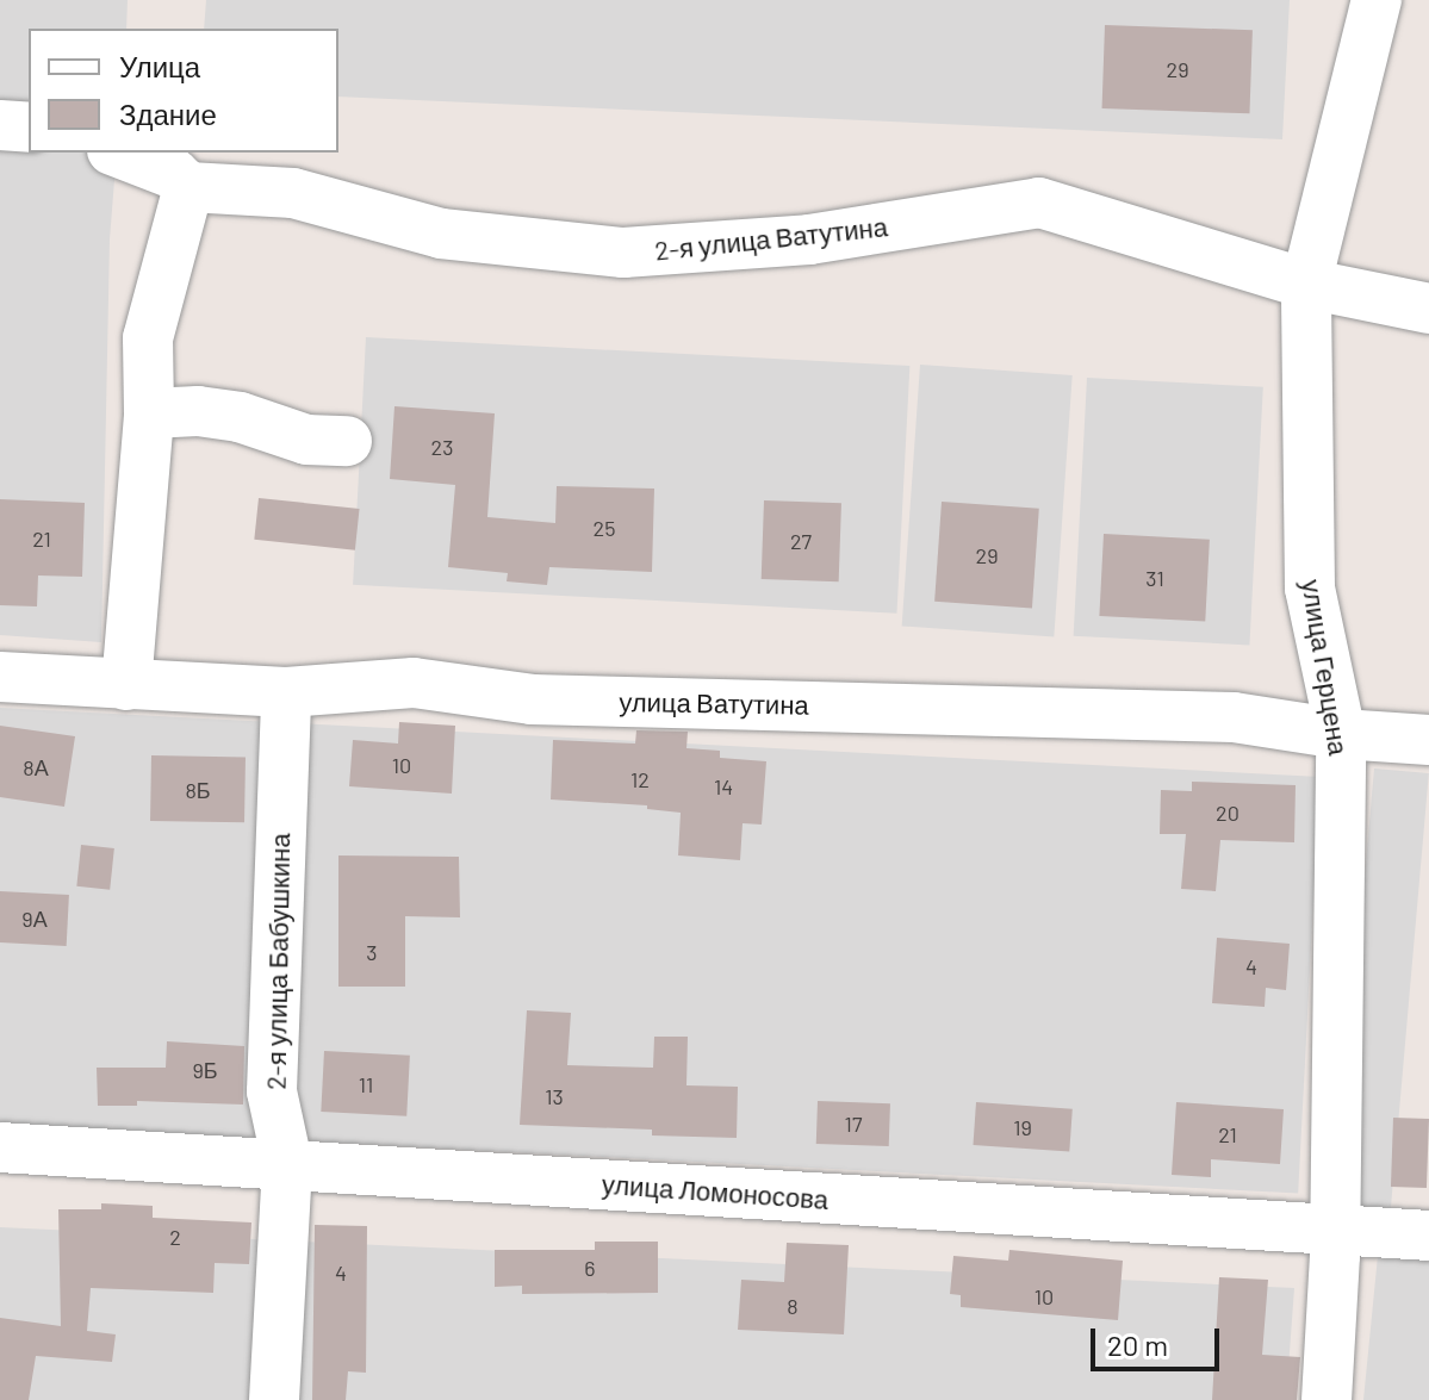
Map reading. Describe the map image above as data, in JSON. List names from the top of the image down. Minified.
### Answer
{"streets":{"street":["2-я улица Ватутина","улица Герцена","улица Ватутина","2-я улица Бабушкина","улица Ломоносова"]},"crossings":[["2-я улица Ватутина","улица Герцена"],["улица Герцена","улица Ватутина"],["улица Герцена","улица Ломоносова"],["улица Ватутина","2-я улица Бабушкина"],["2-я улица Бабушкина","улица Ломоносова"]],"house_numbers":["29","23","25","21","27","29","31","10","8А","12","14","8Б","20","9А","3","4","9Б","11","13","17","19","21","2","6","4","10","8"],"legend":["Улица","Здание"],"scale_bar":"20 m"}
